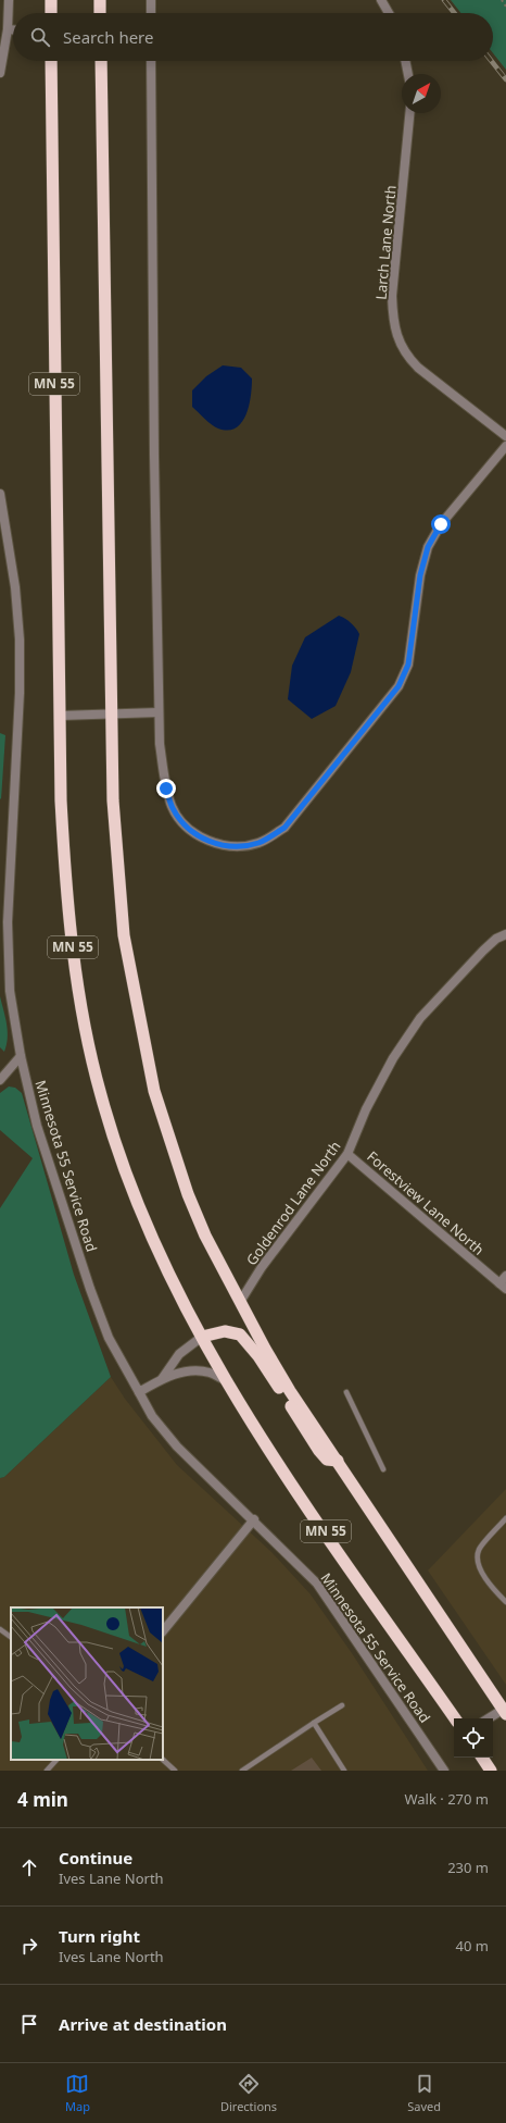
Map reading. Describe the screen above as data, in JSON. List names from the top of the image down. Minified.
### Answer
{"streets":{"highway":["MN 55"],"street":["Larch Lane North","Minnesota 55 Service Road","Goldenrod Lane North","Forestview Lane North"]},"crossings":[["Goldenrod Lane North","Forestview Lane North"]],"north":"top right","page":{"search":"Search here","heading":["4 min","Walk · 270 m"],"list":[["Continue","Ives Lane North","230 m"],["Turn right","Ives Lane North","40 m"],"Arrive at destination"],"nav":["Map","Directions","Saved"]}}
